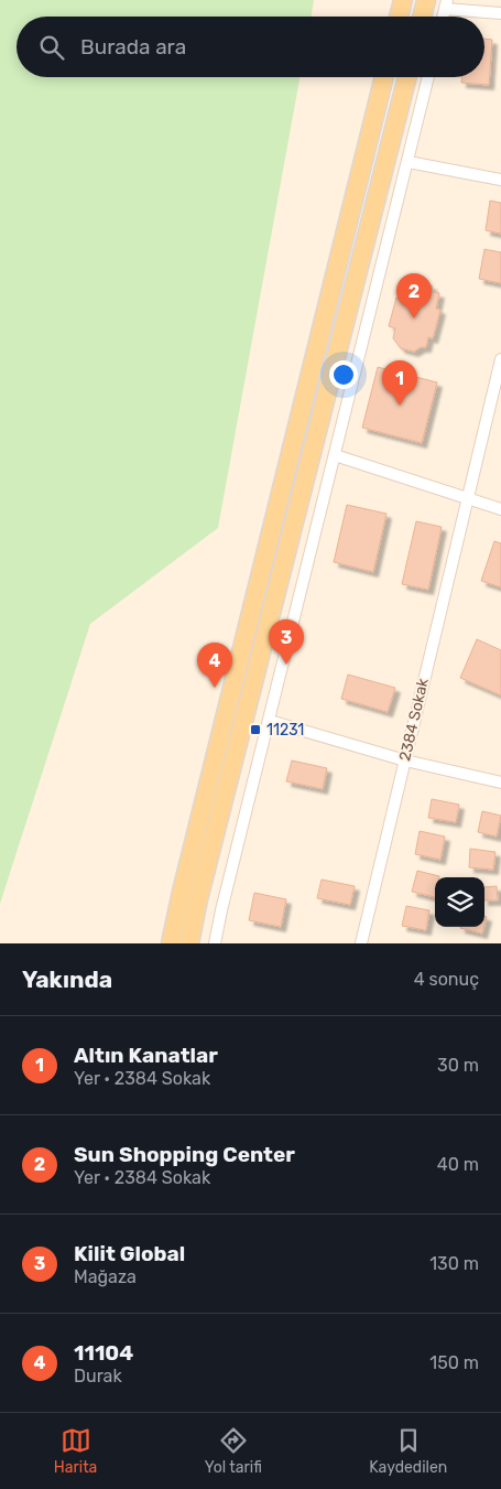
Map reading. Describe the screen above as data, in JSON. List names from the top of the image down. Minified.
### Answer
{"streets":{"street":["2384 Sokak"]},"places":{"transit":["11231"]},"page":{"search":"Burada ara","pins":["2","1","3","4"],"heading":["Yakında","4 sonuç"],"list":[{"mark":"1","name":"Altın Kanatlar","note":"Yer · 2384 Sokak","value":"30 m"},{"mark":"2","name":"Sun Shopping Center","note":"Yer · 2384 Sokak","value":"40 m"},{"mark":"3","name":"Kilit Global","note":"Mağaza","value":"130 m"},{"mark":"4","name":"11104","note":"Durak","value":"150 m"}],"nav":["Harita","Yol tarifi","Kaydedilen"]}}
